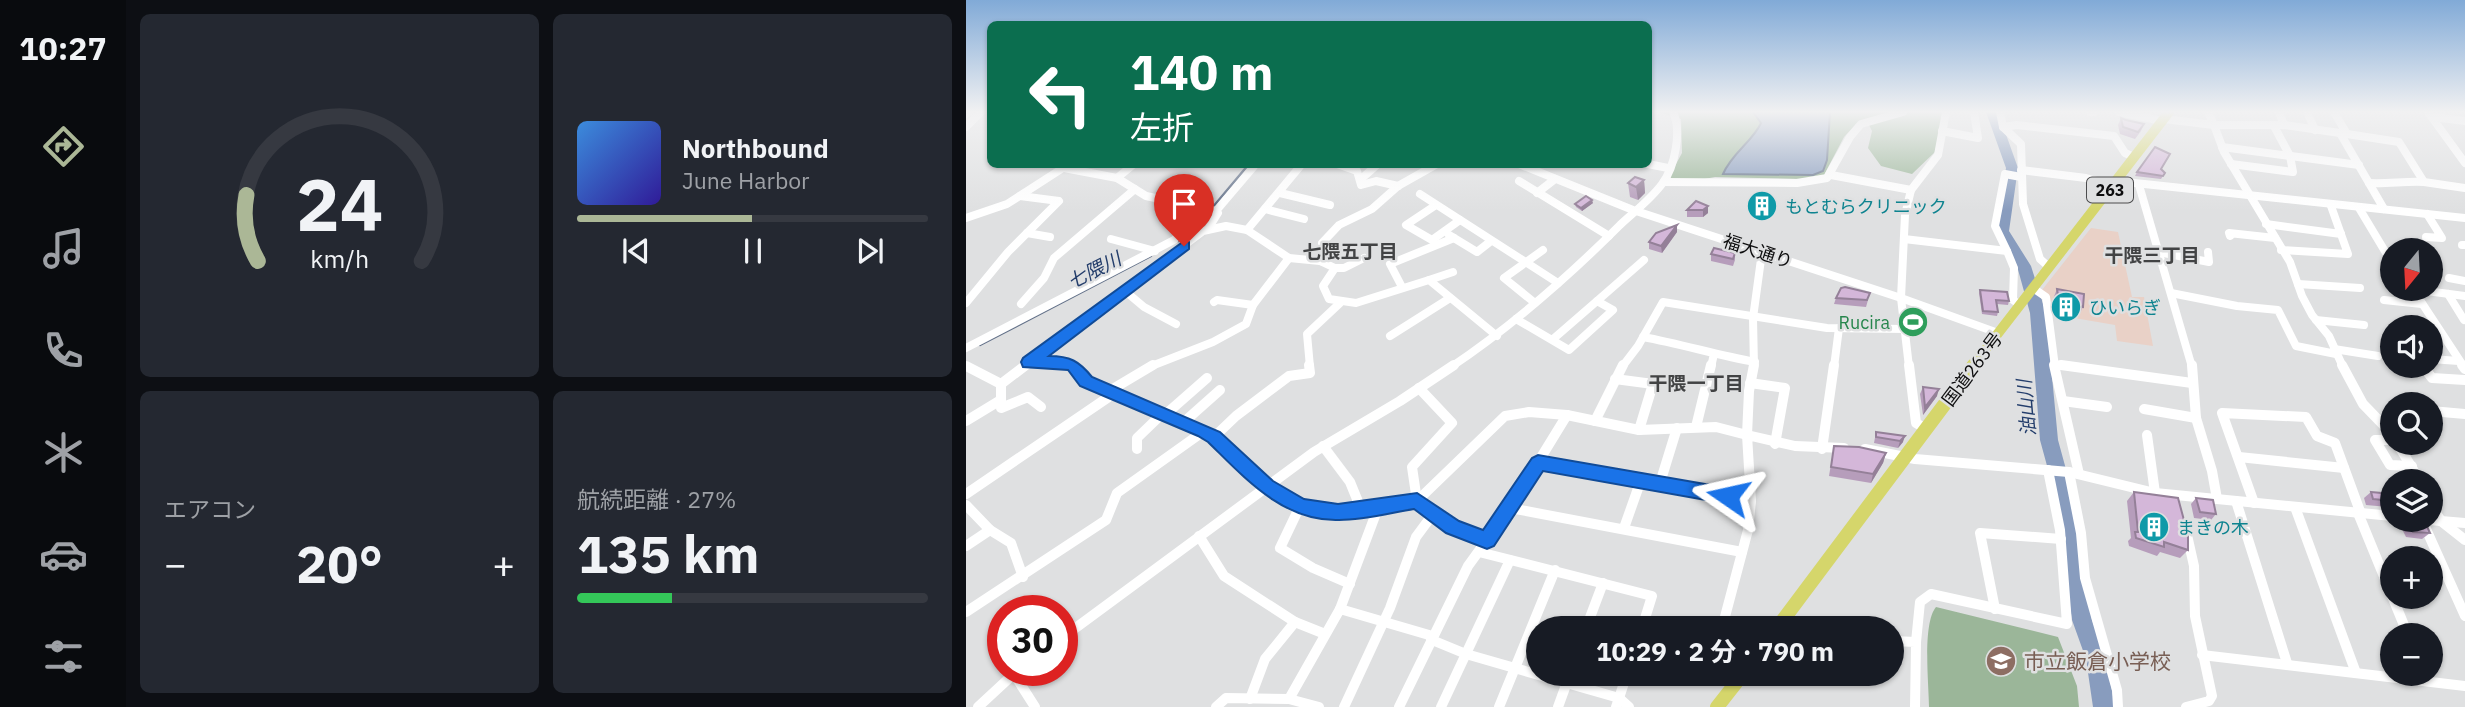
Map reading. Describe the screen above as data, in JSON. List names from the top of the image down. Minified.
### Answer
{"streets":{"highway":["263","国道263号"],"street":["福大通り"]},"crossings":[["福大通り","国道263号"]],"districts":["七隈五丁目","干隈三丁目","干隈一丁目"],"water":["七隈川","油山川"],"places":{"building":["もとむらクリニック","ひいらぎ","まきの木"],"sports":["Rucira"],"school or university":["市立飯倉小学校"]},"north":"bottom","page":{"tabs":"10:27","turn":["140 m","左折"],"song":["Northbound","June Harbor"],"map_buttons":["+","−"],"tile":["エアコン",["航続距離 · 27%","135 km"]],"heat":["−","20°","+"],"limit":"30","trip":"10:29 · 2 分 · 790 m","gauge":["24","km/h"]}}
